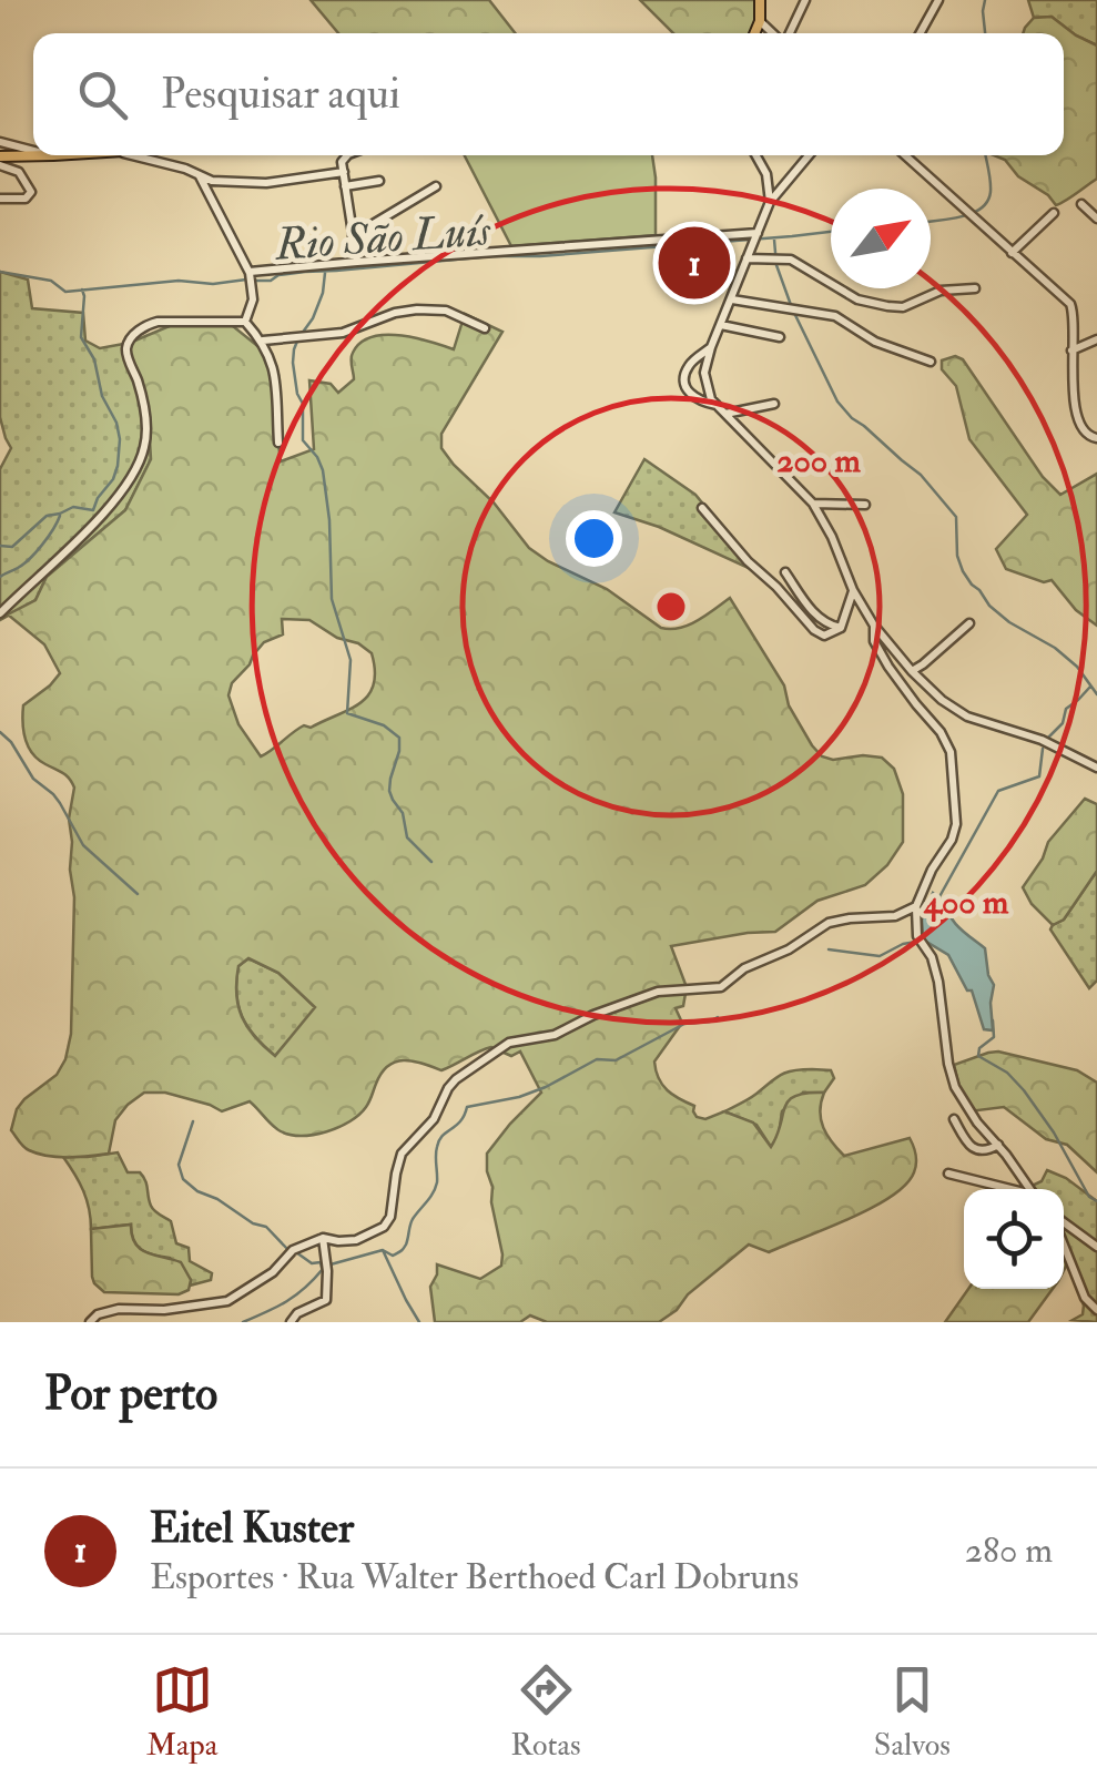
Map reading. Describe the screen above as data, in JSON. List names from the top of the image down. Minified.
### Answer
{"water":["Rio São Luís"],"north":"top right","page":{"search":"Pesquisar aqui","pins":"1","heading":"Por perto","list":[{"mark":"1","name":"Eitel Kuster","note":"Esportes · Rua Walter Berthoed Carl Dobruns","value":"280 m"}],"nav":["Mapa","Rotas","Salvos"]},"rings":["200 m","400 m"]}
